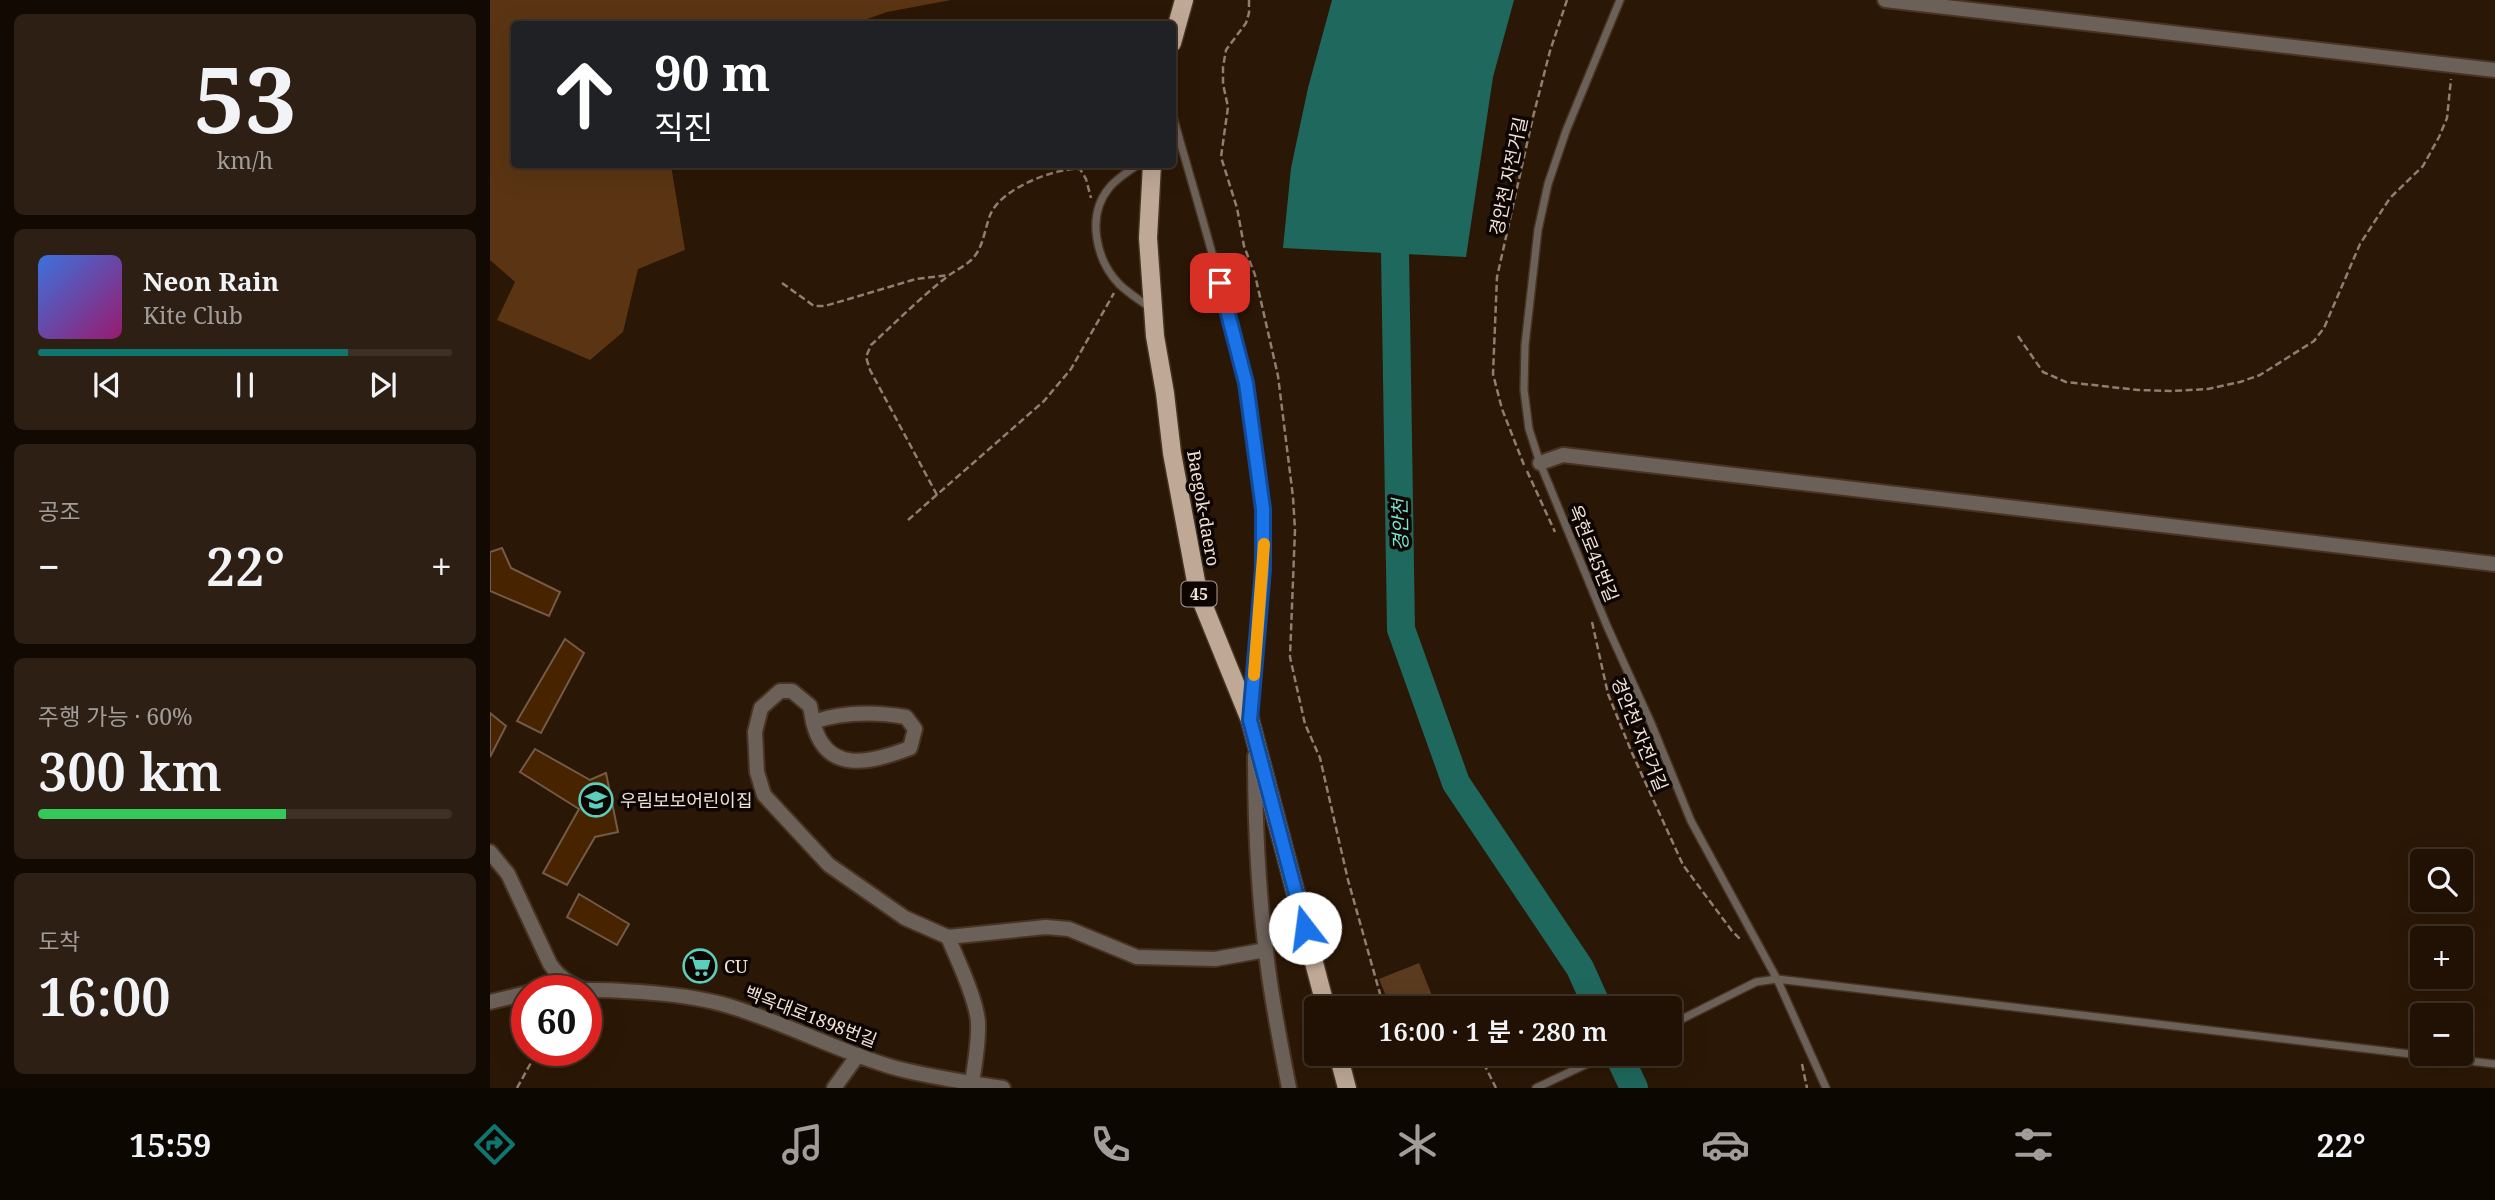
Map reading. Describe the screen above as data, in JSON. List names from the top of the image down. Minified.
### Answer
{"streets":{"main road":["Baegok-daero","45"],"street":["백옥대로1898번길"],"lane":["옥현로45번길"],"path":["경안천 자전거길"]},"crossings":[["경안천 자전거길","옥현로45번길"]],"water":["경안천"],"places":{"school or university":["우림보보어린이집"],"supermarket":["CU"]},"page":{"tile":[["53","km/h"],"공조",["주행 가능 · 60%","300 km"],["도착","16:00"]],"turn":["90 m","직진"],"song":["Neon Rain","Kite Club"],"heat":["−","22°","+"],"map_buttons":["+","−"],"limit":"60","trip":"16:00 · 1 분 · 280 m","tabs":["15:59","22°"]}}
